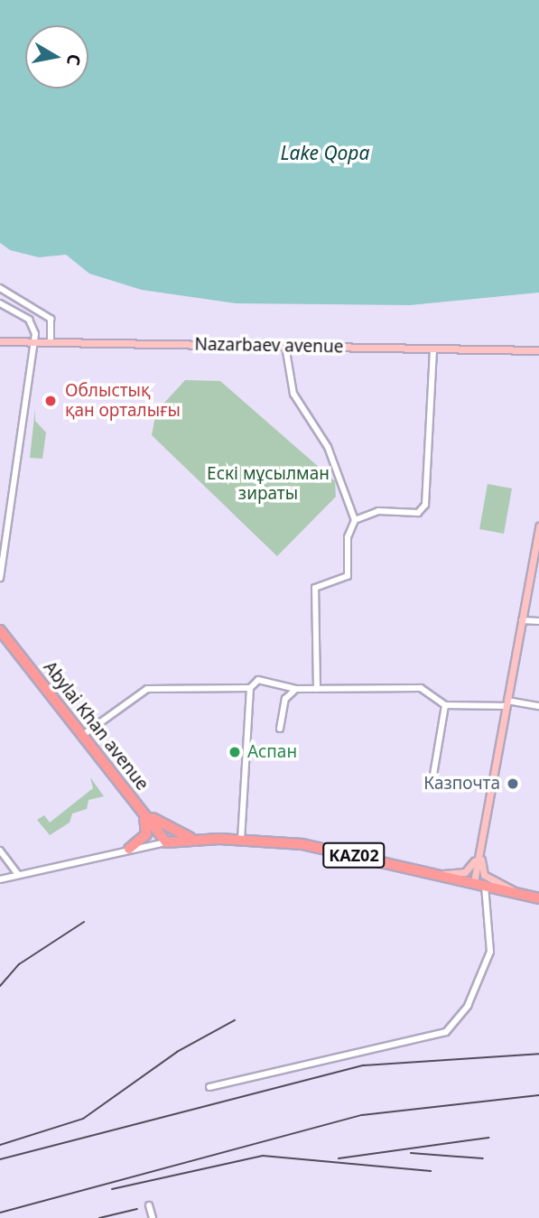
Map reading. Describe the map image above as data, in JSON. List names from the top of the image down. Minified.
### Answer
{"streets":{"highway":["Abylai Khan avenue","KАZ02"],"main road":["Nazarbaev avenue"]},"crossings":[["Abylai Khan avenue","KАZ02"]],"water":["Lake Qopa"],"parks":["Ескі мұсылман зираты"],"places":["Облыстық қан орталығы","Аспан","Казпочта"],"north":"right"}
